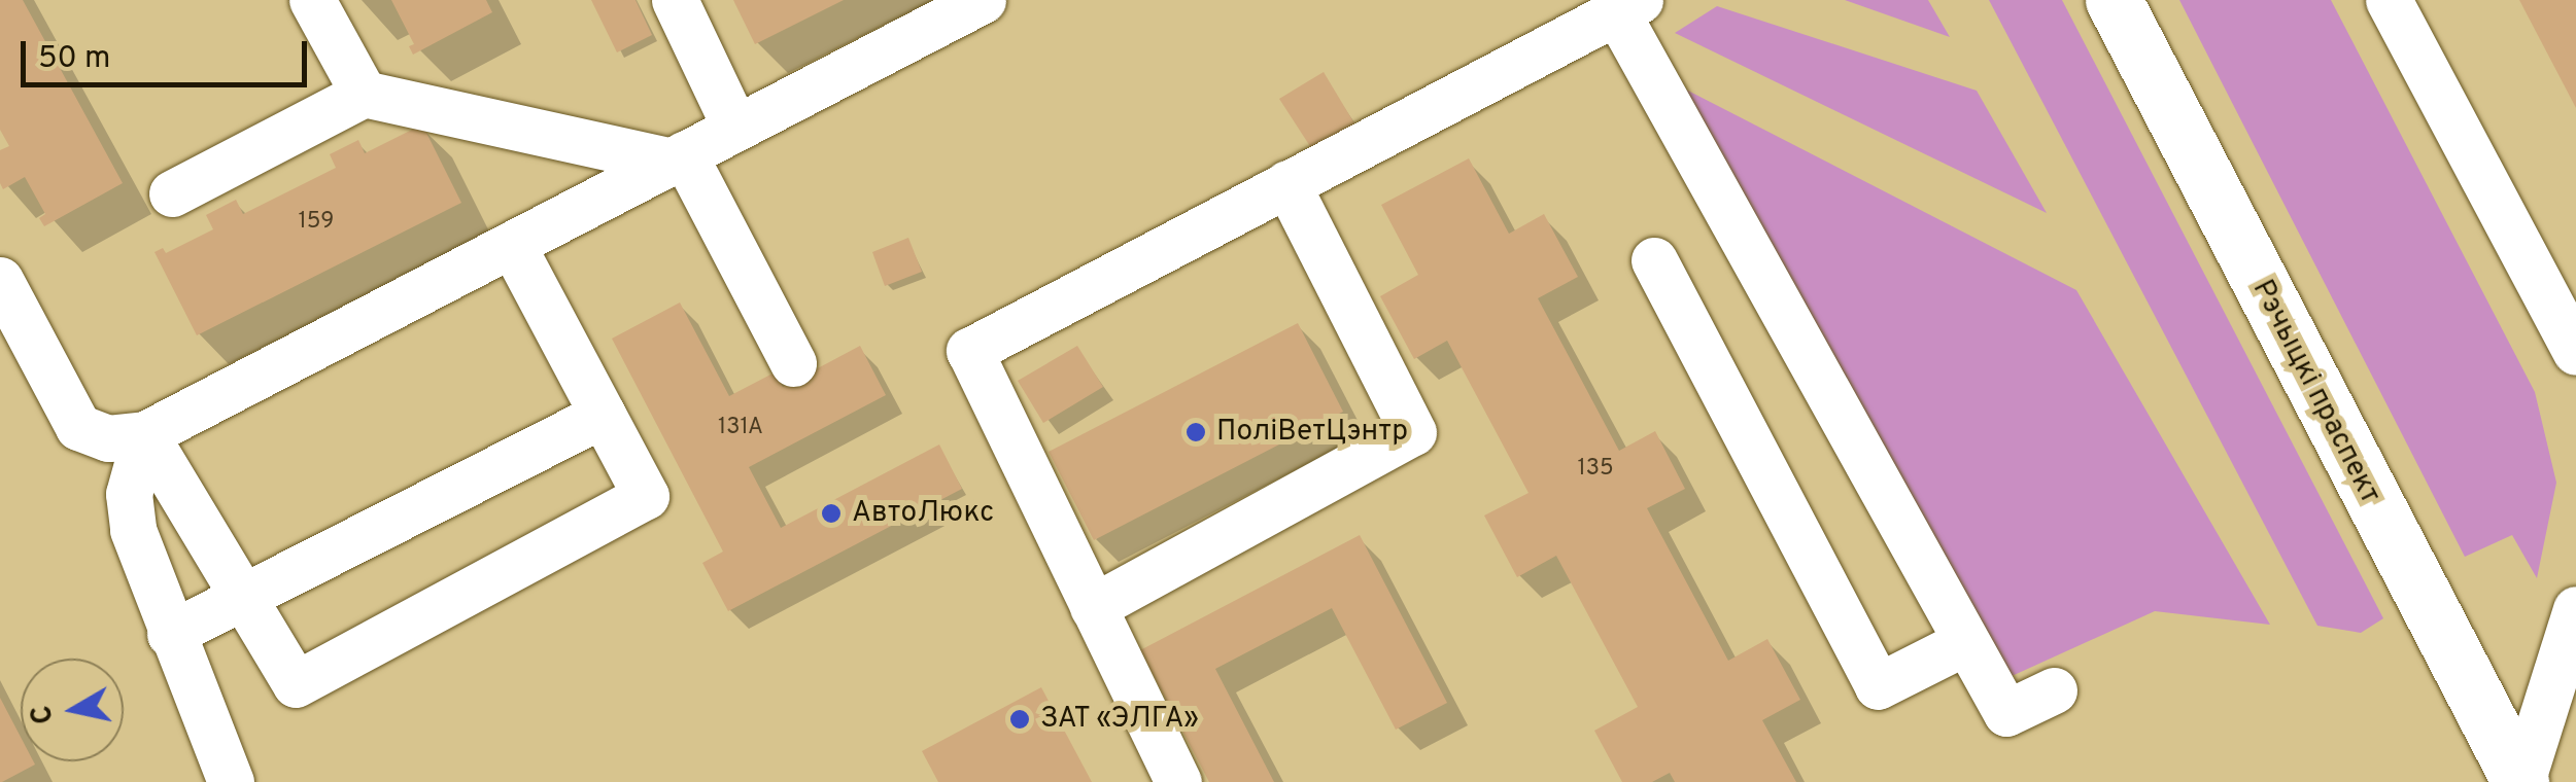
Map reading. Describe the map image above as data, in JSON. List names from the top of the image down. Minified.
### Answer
{"streets":{"main road":["Рэчыцкі праспект"]},"places":["ПоліВетЦэнтр","АвтоЛюкс","ЗАТ «ЭЛГА»"],"house_numbers":["159","131А","135"],"scale_bar":"50 m","north":"left"}
